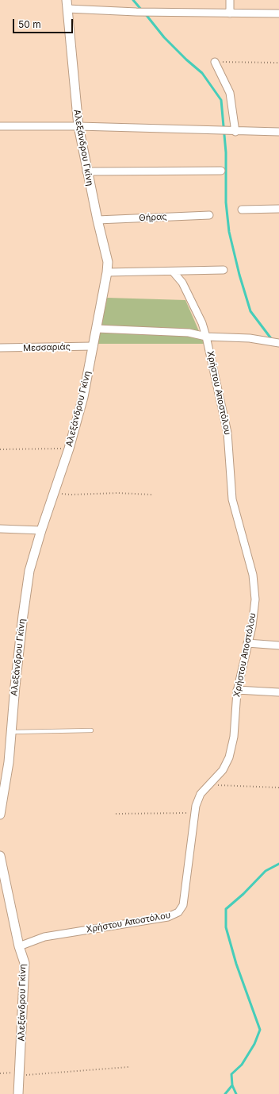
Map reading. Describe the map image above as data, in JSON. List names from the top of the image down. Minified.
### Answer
{"streets":{"street":["Αλεξάνδρου Γκίνη","Θήρας","Μεσσαριάς","Χρήστου Αποστόλου"]},"crossings":[["Αλεξάνδρου Γκίνη","Θήρας"],["Αλεξάνδρου Γκίνη","Μεσσαριάς"],["Αλεξάνδρου Γκίνη","Χρήστου Αποστόλου"]],"scale_bar":"50 m"}
